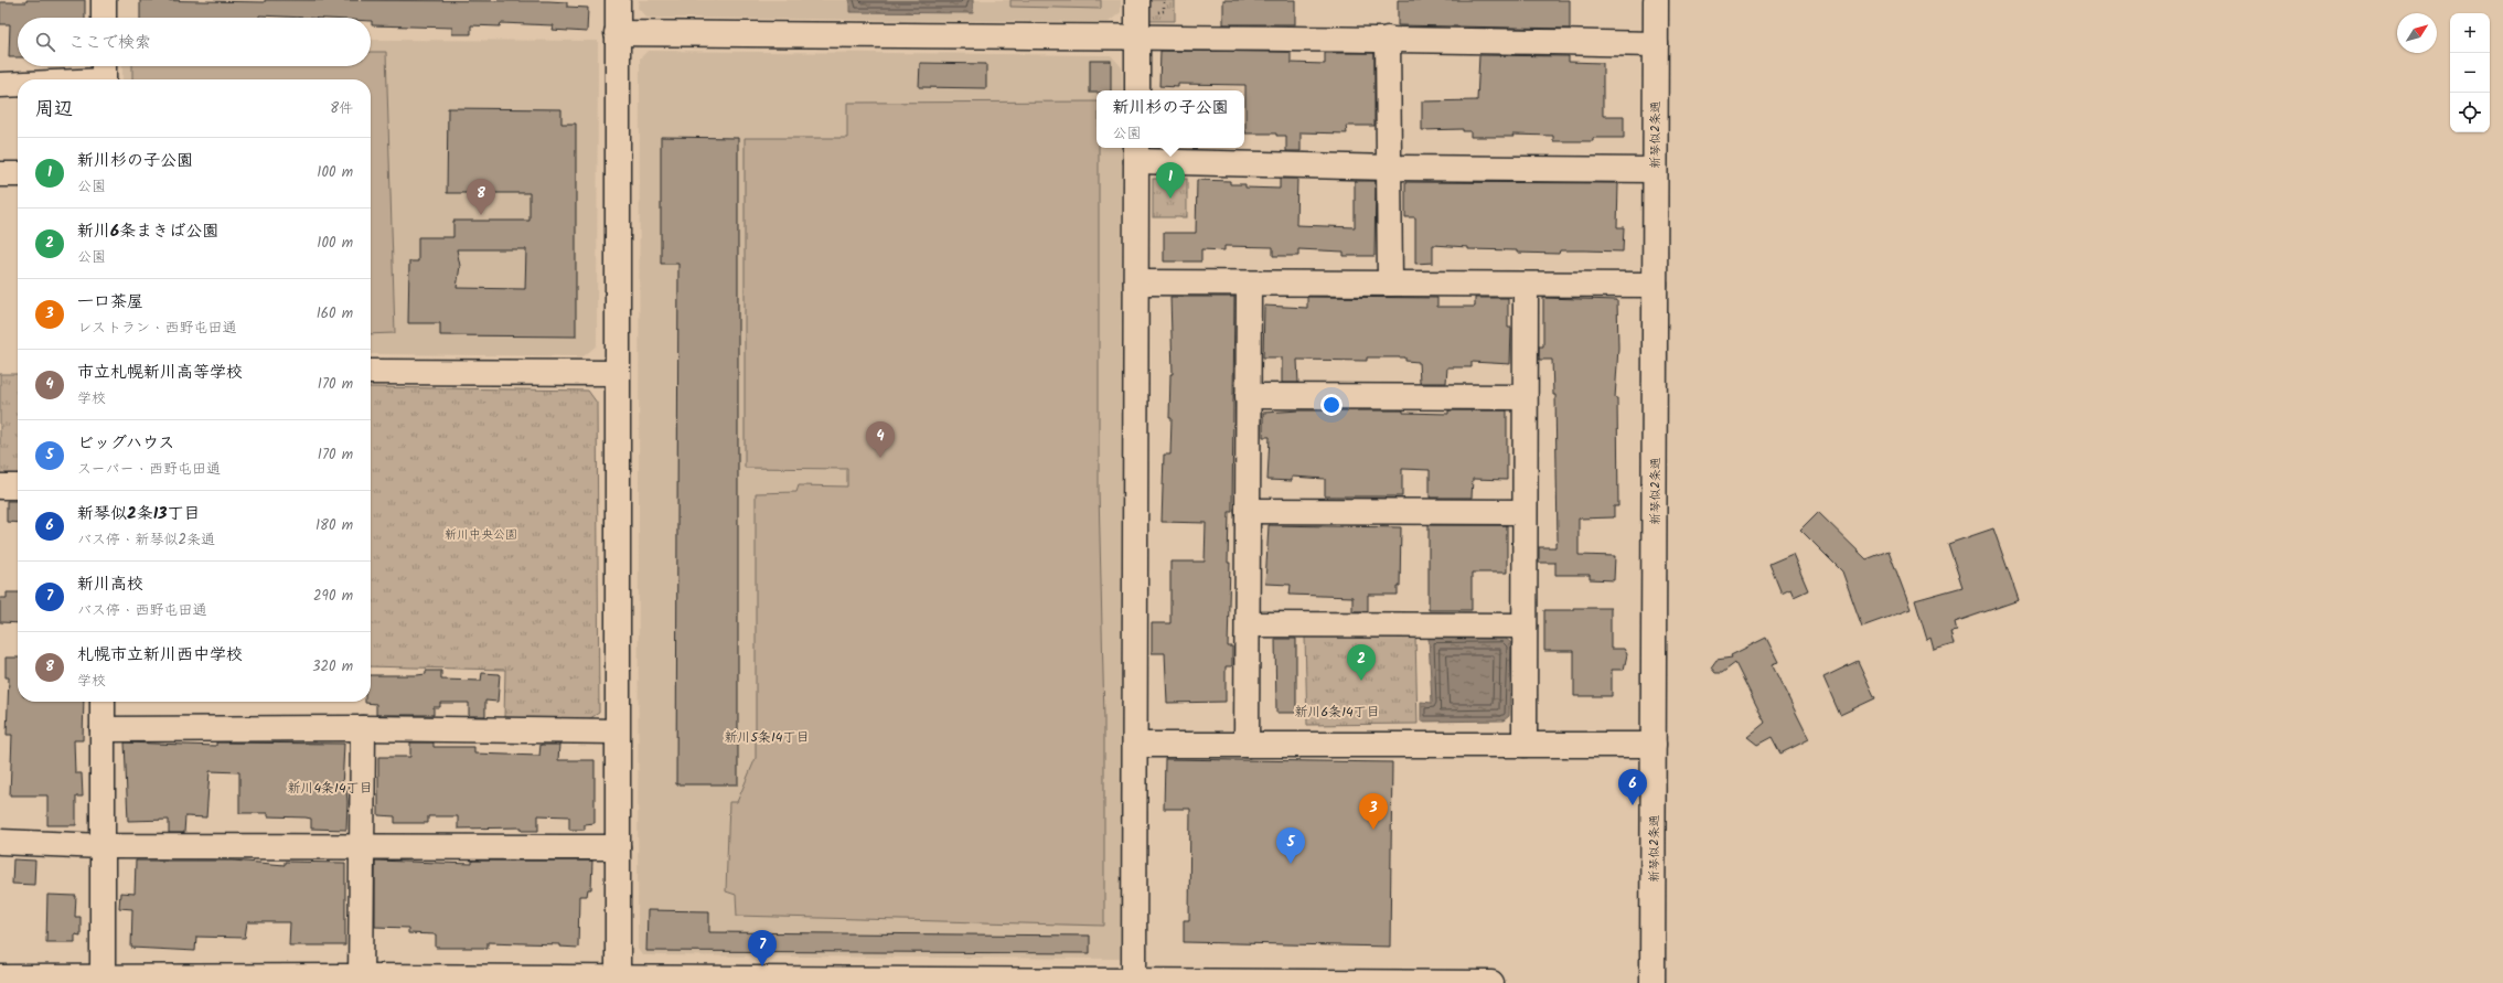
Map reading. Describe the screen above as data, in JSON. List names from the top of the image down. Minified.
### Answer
{"streets":{"street":["新琴似2条通"]},"districts":["新川6条14丁目","新川5条14丁目","新川4条14丁目"],"parks":["新川中央公園"],"north":"top right","page":{"map_buttons":["+","−"],"search":"ここで検索","heading":["周辺","8件"],"popup":["新川杉の子公園","公園"],"list":[{"mark":"1","name":"新川杉の子公園","note":"公園","value":"100 m"},{"mark":"2","name":"新川6条まきば公園","note":"公園","value":"100 m"},{"mark":"3","name":"一口茶屋","note":"レストラン · 西野屯田通","value":"160 m"},{"mark":"4","name":"市立札幌新川高等学校","note":"学校","value":"170 m"},{"mark":"5","name":"ビッグハウス","note":"スーパー · 西野屯田通","value":"170 m"},{"mark":"6","name":"新琴似2条13丁目","note":"バス停 · 新琴似2条通","value":"180 m"},{"mark":"7","name":"新川高校","note":"バス停 · 西野屯田通","value":"290 m"},{"mark":"8","name":"札幌市立新川西中学校","note":"学校","value":"320 m"}],"pins":["1","8","4","2","6","3","5","7"]}}
